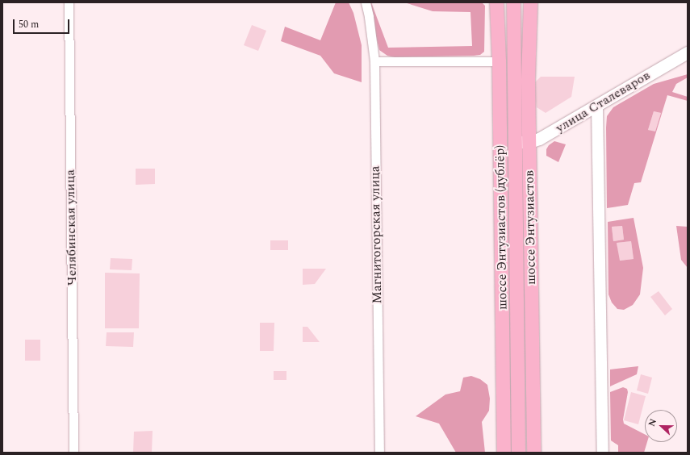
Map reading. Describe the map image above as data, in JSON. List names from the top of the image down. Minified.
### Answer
{"streets":{"main road":["улица Сталеваров","шоссе Энтузиастов (дублёр)","шоссе Энтузиастов"],"street":["Челябинская улица","Магнитогорская улица"]},"crossings":[["улица Сталеваров","шоссе Энтузиастов"]],"scale_bar":"50 m","north":"left"}
